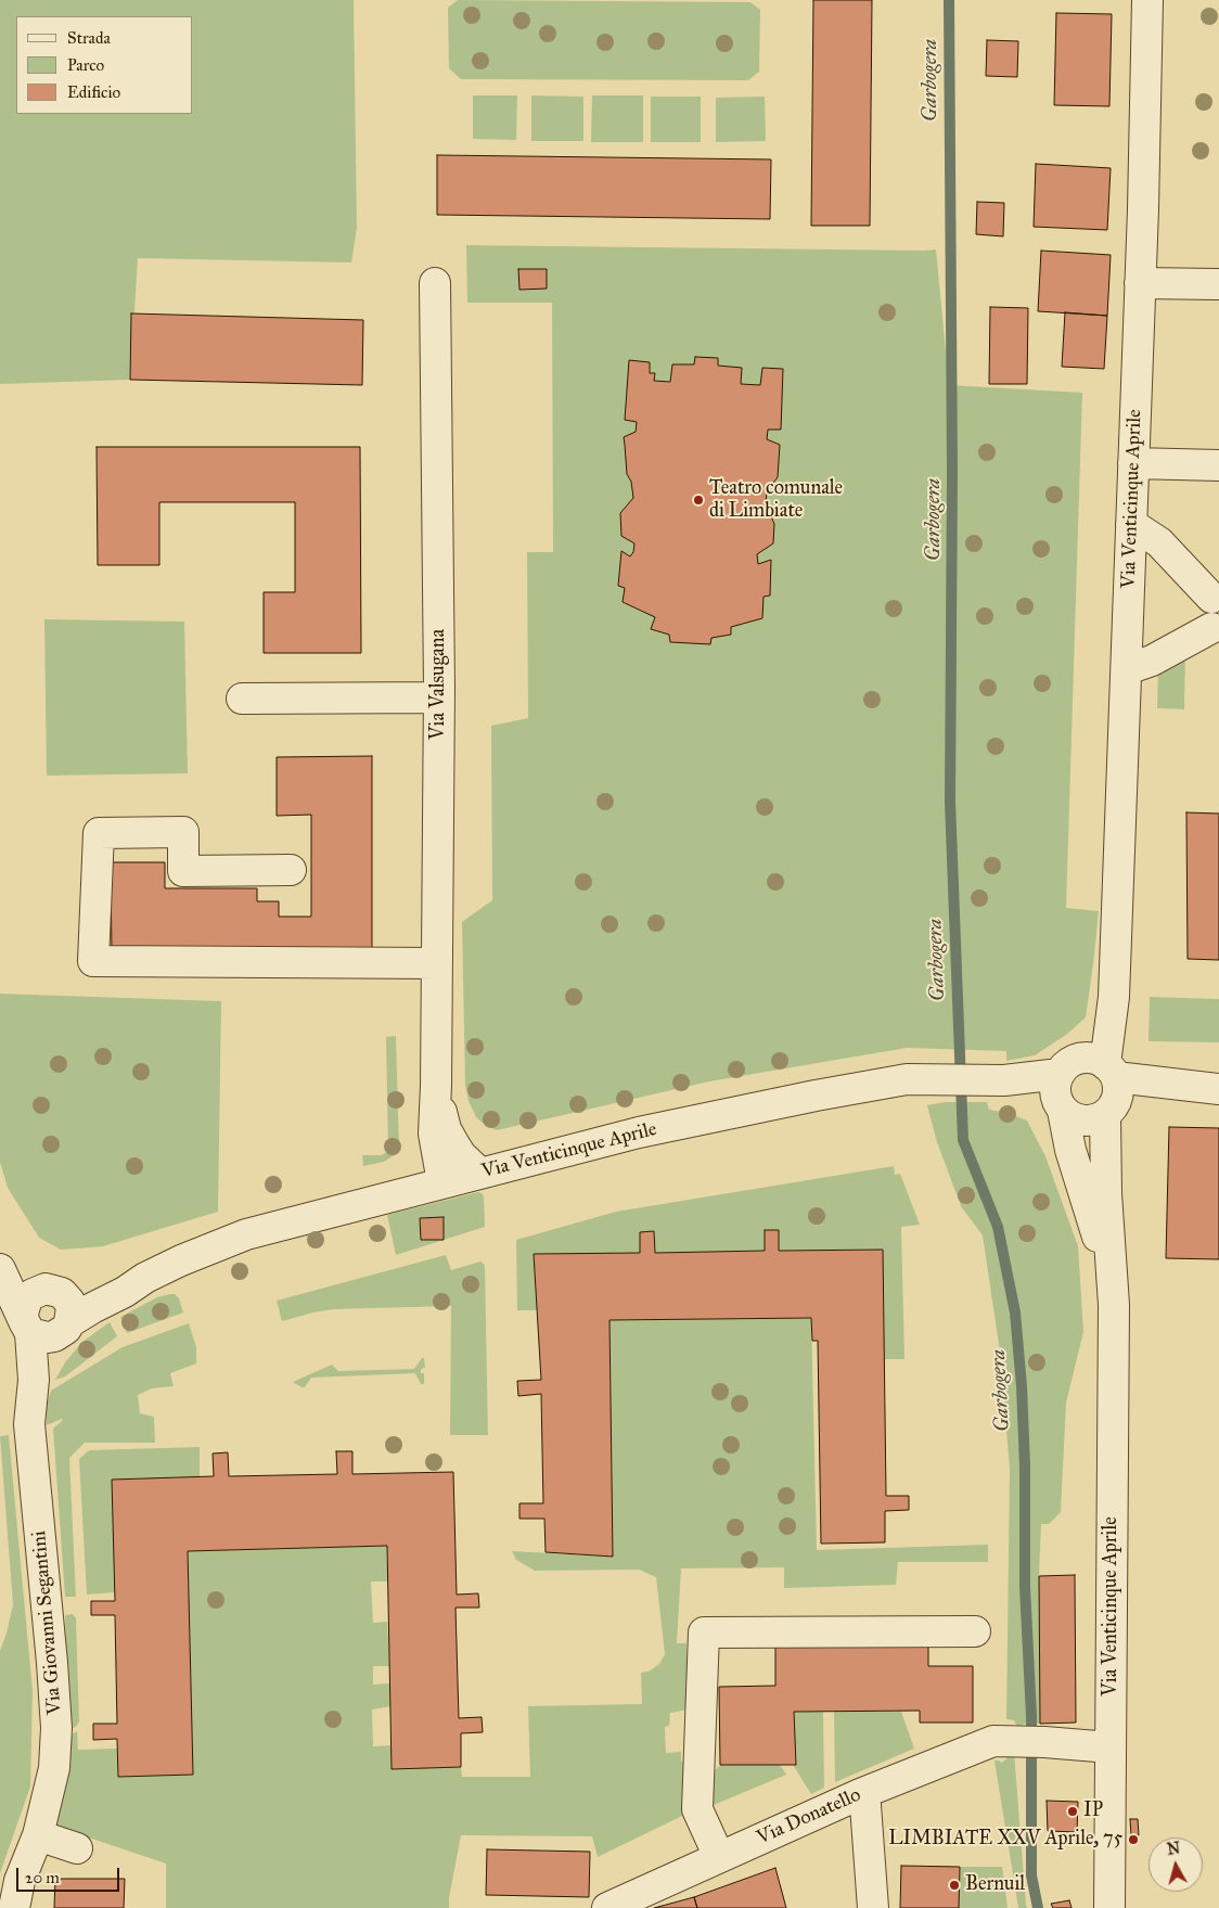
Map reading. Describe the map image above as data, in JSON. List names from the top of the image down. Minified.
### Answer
{"streets":{"street":["Via Venticinque Aprile","Via Valsugana","Via Giovanni Segantini","Via Donatello"]},"crossings":[["Via Venticinque Aprile","Via Valsugana"],["Via Venticinque Aprile","Via Giovanni Segantini"],["Via Venticinque Aprile","Via Donatello"]],"water":["Garbogera"],"places":["Teatro comunale di Limbiate","IP","LIMBIATE XXV Aprile, 75","Bernuil"],"legend":["Strada","Parco","Edificio"],"scale_bar":"20 m","north":"top"}
